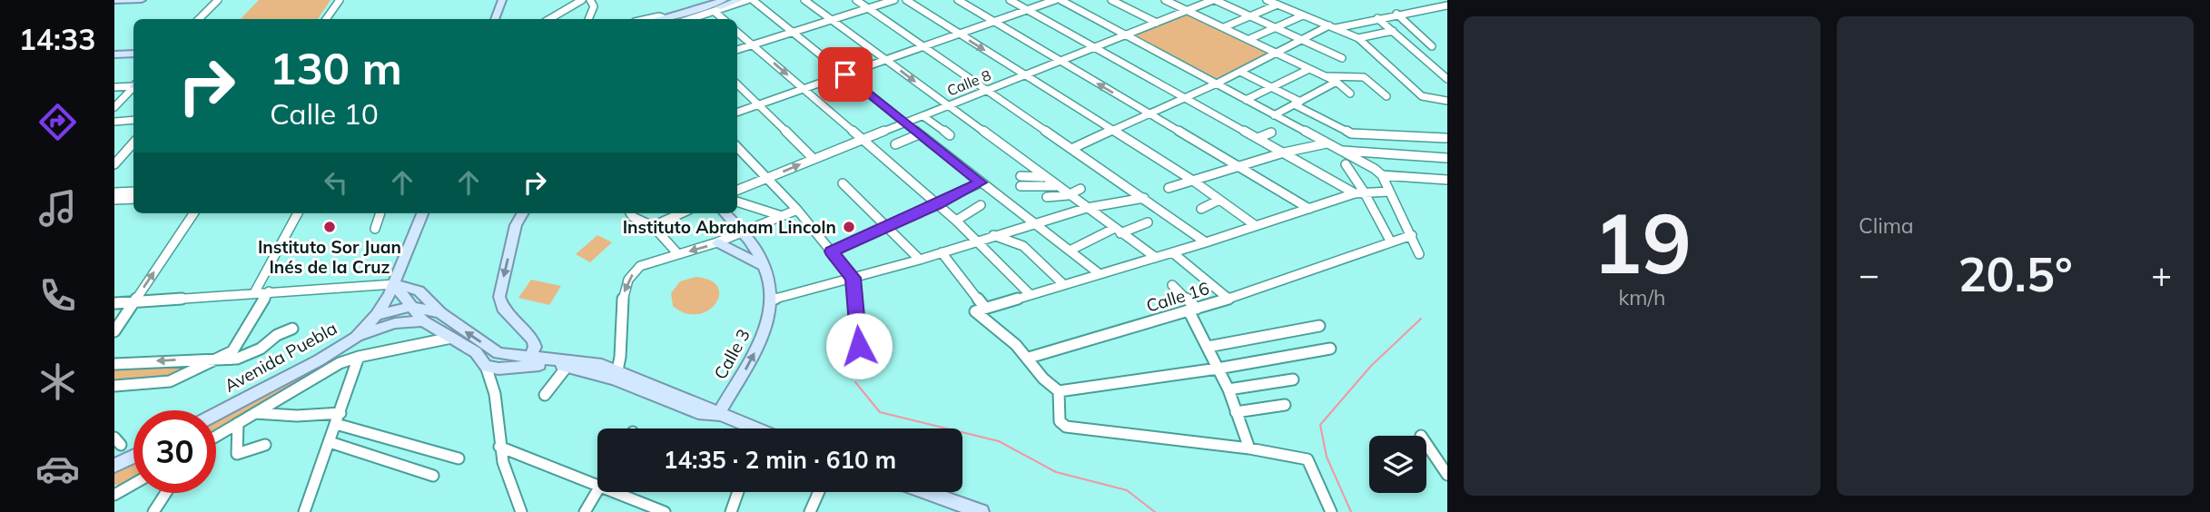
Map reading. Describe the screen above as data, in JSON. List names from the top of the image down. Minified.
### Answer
{"streets":{"main road":["Calle 3","Avenida Puebla"],"street":["Calle 8","Calle 16"]},"one_way":["Calle 3"],"places":["Instituto Sor Juan Inés de la Cruz","Instituto Abraham Lincoln"],"page":{"tabs":"14:33","tile":[["19","km/h"],"Clima"],"turn":["130 m","Calle 10"],"heat":["−","20.5°","+"],"limit":"30","trip":"14:35 · 2 min · 610 m"}}
